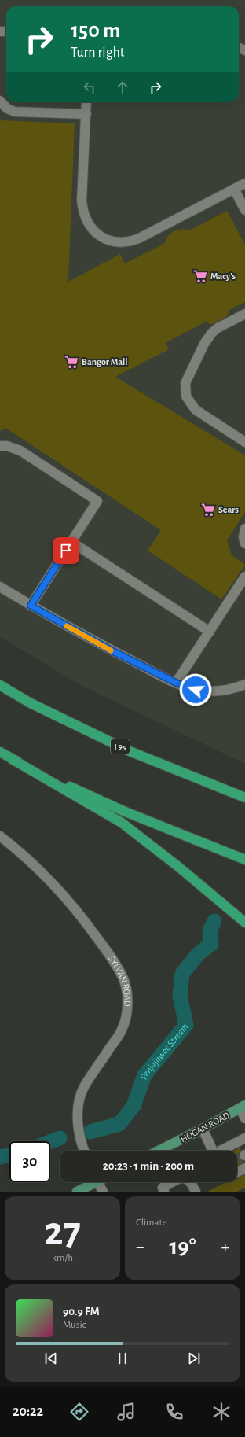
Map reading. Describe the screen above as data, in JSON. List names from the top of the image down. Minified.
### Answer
{"streets":{"highway":["I 95"],"main road":["HOGAN ROAD"],"street":["SYLVAN ROAD"]},"water":["Penjajawoc Stream"],"places":{"supermarket":["Macy's","Bangor Mall","Sears"]},"page":{"turn":["150 m","Turn right"],"limit":"30","trip":"20:23 · 1 min · 200 m","tile":[["27","km/h"],"Climate"],"heat":["−","19°","+"],"song":["90.9 FM","Music"],"tabs":"20:22"}}
